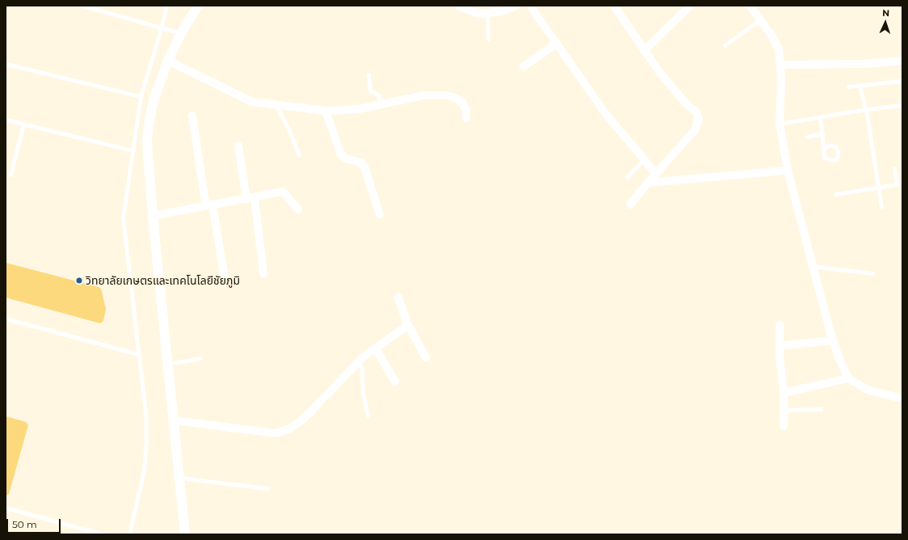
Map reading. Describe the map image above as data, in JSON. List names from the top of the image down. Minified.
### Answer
{"places":["วิทยาลัยเกษตรและเทคโนโลยีชัยภูมิ"],"scale_bar":"50 m","north":"top"}
